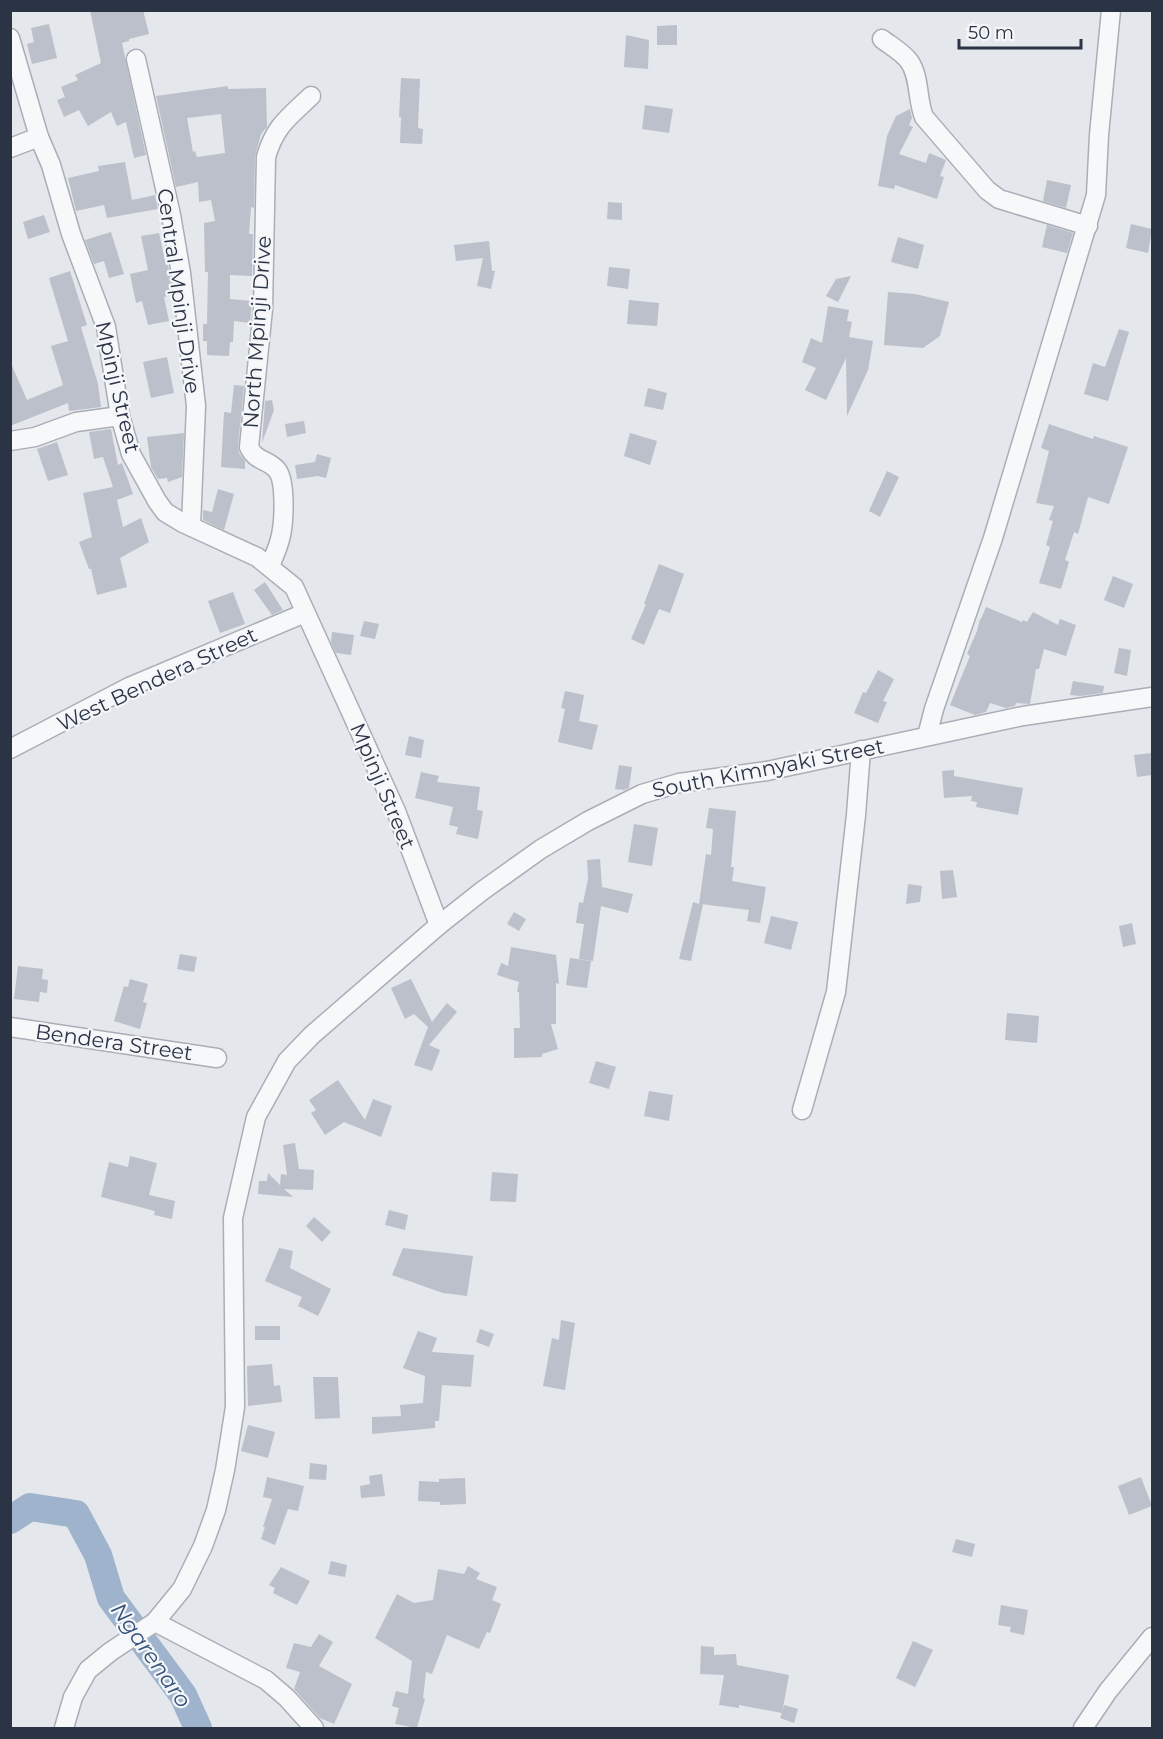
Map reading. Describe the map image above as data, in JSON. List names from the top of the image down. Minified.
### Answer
{"streets":{"street":["Central Mpinji Drive","North Mpinji Drive","Mpinji Street","West Bendera Street","South Kimnyaki Street","Bendera Street"]},"crossings":[["Central Mpinji Drive","Mpinji Street"],["North Mpinji Drive","Mpinji Street"],["Mpinji Street","West Bendera Street"],["Mpinji Street","South Kimnyaki Street"]],"water":["Ngarenaro"],"scale_bar":"50 m"}
